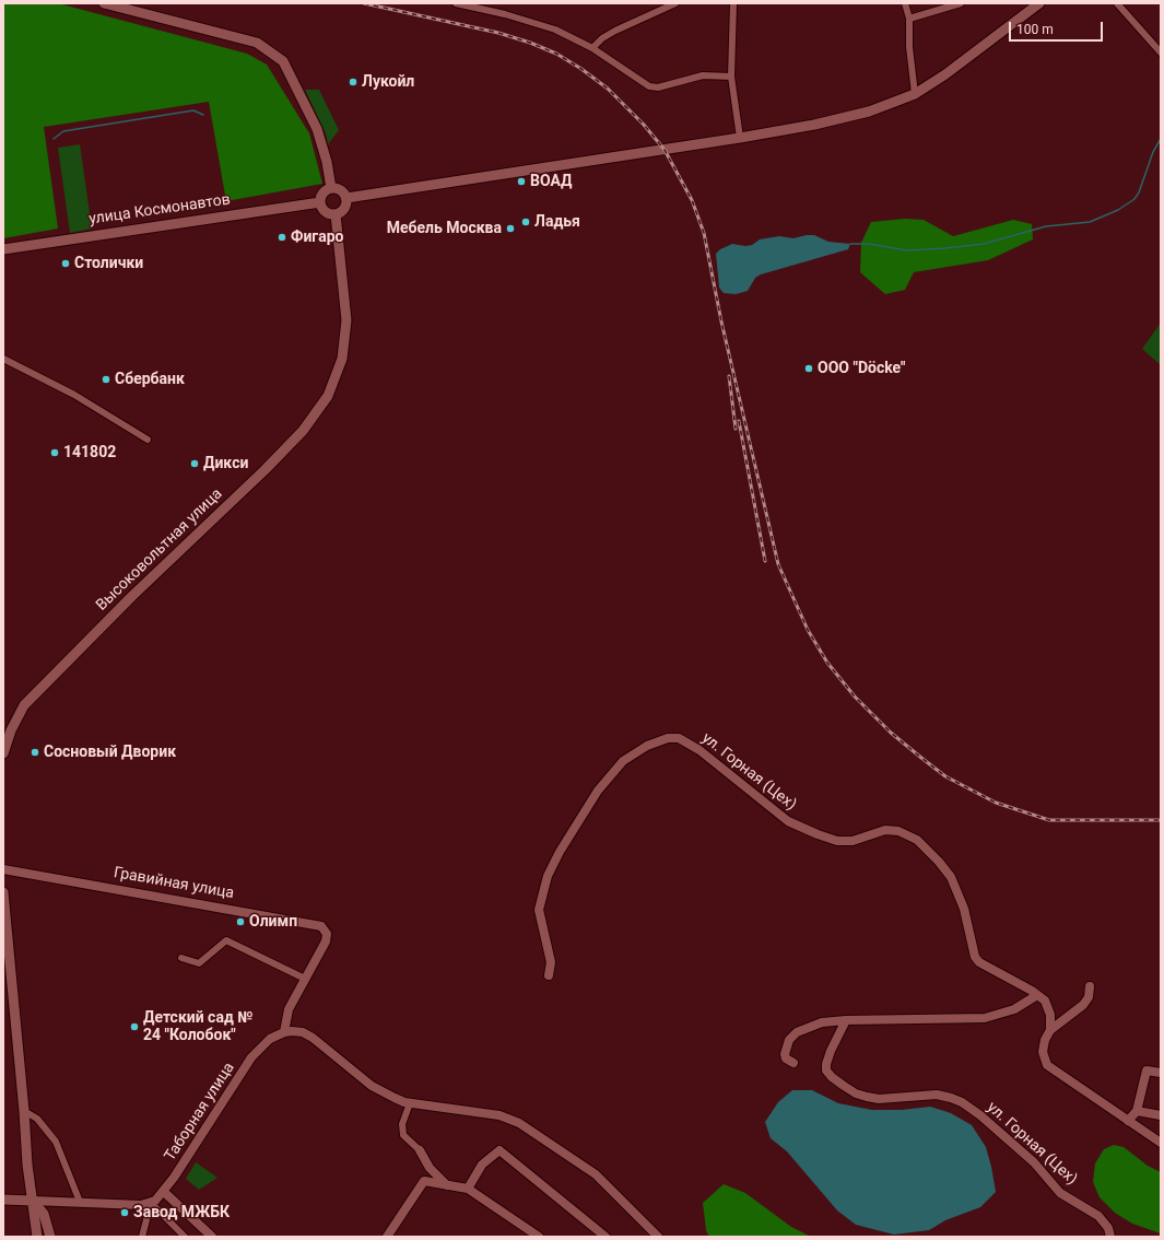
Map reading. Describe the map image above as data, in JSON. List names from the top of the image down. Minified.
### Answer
{"streets":{"main road":["улица Космонавтов","Высоковольтная улица"],"street":["ул. Горная (Цех)","Гравийная улица","Таборная улица"]},"crossings":[["улица Космонавтов","Высоковольтная улица"]],"places":["Лукойл","ВОАД","Ладья","Мебель Москва","Фигаро","Столички","ООО \"Döcke\"","Сбербанк","141802","Дикси","Сосновый Дворик","Олимп","Детский сад № 24 \"Колобок\"","Завод МЖБК"],"scale_bar":"100 m"}
